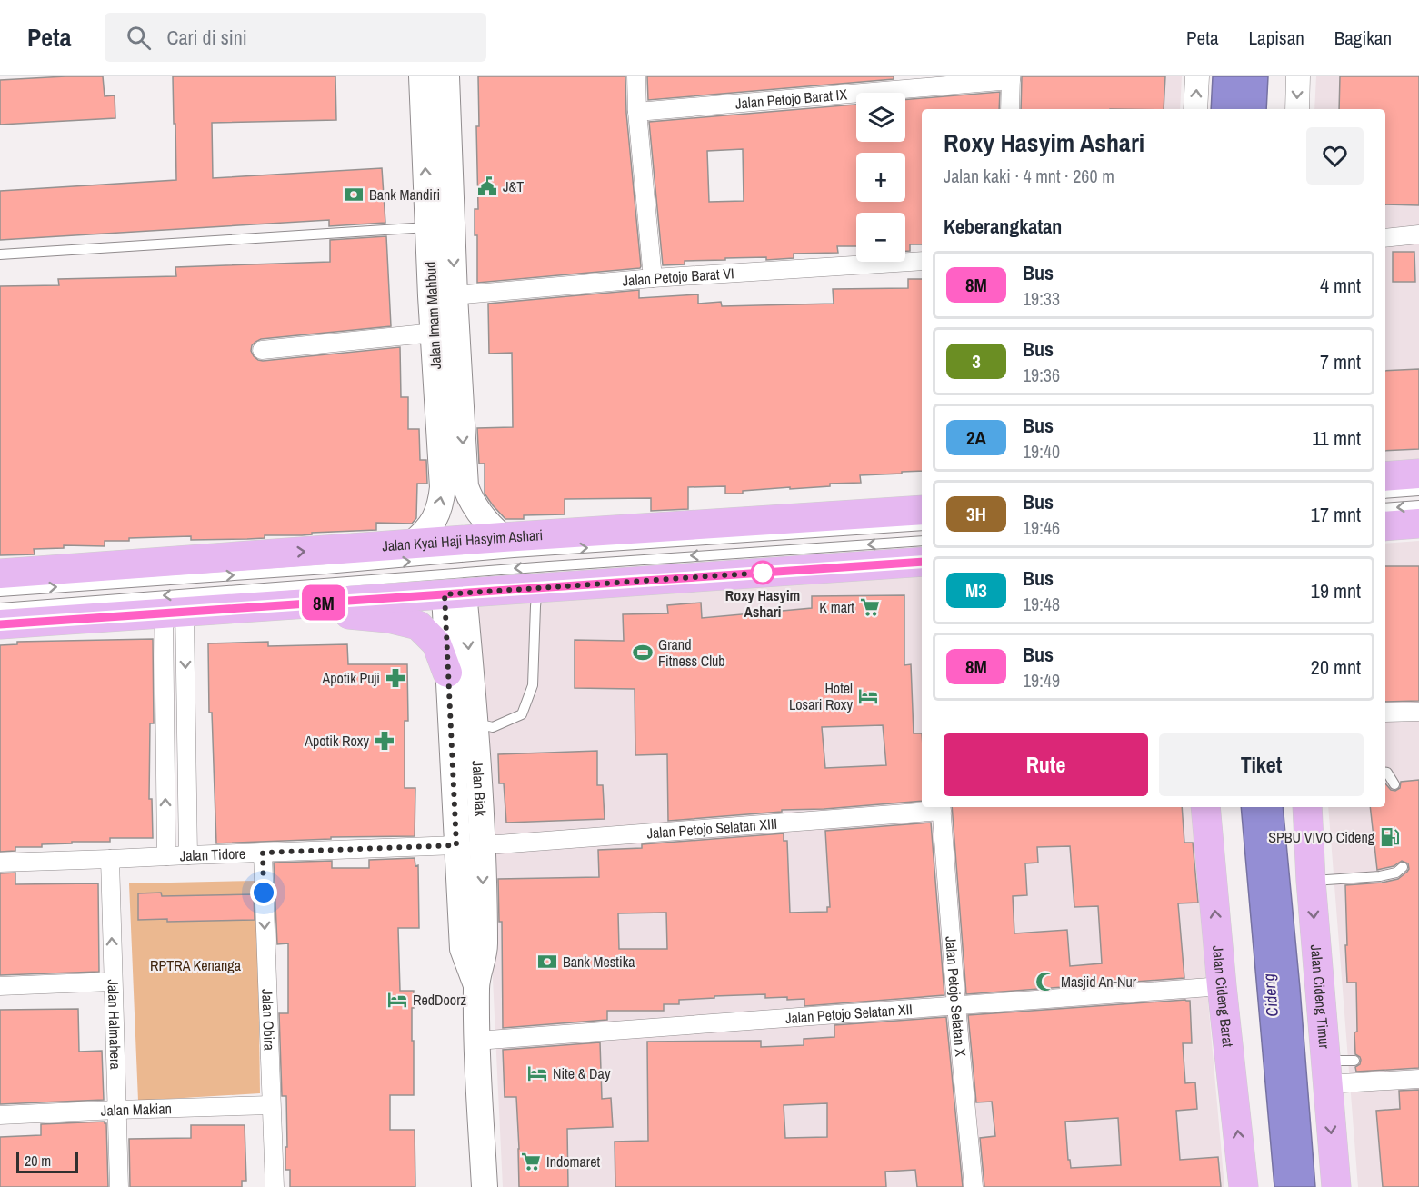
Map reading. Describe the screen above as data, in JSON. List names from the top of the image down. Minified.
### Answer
{"streets":{"main road":["Jalan Imam Mahbud","Jalan Kyai Haji Hasyim Ashari","Jalan Biak","Jalan Cideng Barat","Jalan Cideng Timur"],"street":["Jalan Petojo Barat IX","Jalan Petojo Barat VI","Jalan Petojo Selatan XIII","Jalan Tidore","Jalan Petojo Selatan X","Jalan Petojo Selatan XII","Jalan Obira","Jalan Halmahera","Jalan Makian"]},"crossings":[["Jalan Petojo Barat VI","Jalan Imam Mahbud"],["Jalan Imam Mahbud","Jalan Kyai Haji Hasyim Ashari"],["Jalan Biak","Jalan Petojo Selatan XIII"],["Jalan Biak","Jalan Tidore"],["Jalan Biak","Jalan Petojo Selatan XII"],["Jalan Petojo Selatan XIII","Jalan Petojo Selatan X"],["Jalan Tidore","Jalan Obira"],["Jalan Tidore","Jalan Halmahera"],["Jalan Petojo Selatan X","Jalan Petojo Selatan XII"],["Jalan Cideng Barat","Jalan Petojo Selatan XII"],["Jalan Obira","Jalan Makian"],["Jalan Halmahera","Jalan Makian"]],"one_way":["Jalan Cideng Barat","Jalan Cideng Timur","Jalan Obira","Jalan Halmahera"],"water":["Cideng"],"parks":["RPTRA Kenanga"],"places":{"public building":["J&T"],"bank":["Bank Mandiri","Bank Mestika"],"other":["Roxy Hasyim Ashari"],"supermarket":["K mart","Indomaret"],"sports":["Grand Fitness Club"],"pharmacy":["Apotik Puji","Apotik Roxy"],"hotel":["Hotel Losari Roxy","RedDoorz","Nite & Day"],"fuel station":["SPBU VIVO Cideng"],"mosque":["Masjid An-Nur"]},"lines":["bus line 8M"],"scale_bar":"20 m","page":{"header":"Peta","search":"Cari di sini","nav":["Peta","Lapisan","Bagikan"],"on_map":"8M","map_buttons":["+","−"],"heading":[["Roxy Hasyim Ashari","Jalan kaki · 4 mnt · 260 m"],"Keberangkatan"],"list":[{"mark":"8M","name":"Bus","note":"19:33","value":"4 mnt"},{"mark":"3","name":"Bus","note":"19:36","value":"7 mnt"},{"mark":"2A","name":"Bus","note":"19:40","value":"11 mnt"},{"mark":"3H","name":"Bus","note":"19:46","value":"17 mnt"},{"mark":"M3","name":"Bus","note":"19:48","value":"19 mnt"},{"mark":"8M","name":"Bus","note":"19:49","value":"20 mnt"}],"buttons":["Rute","Tiket"],"scale":"20 m"}}
